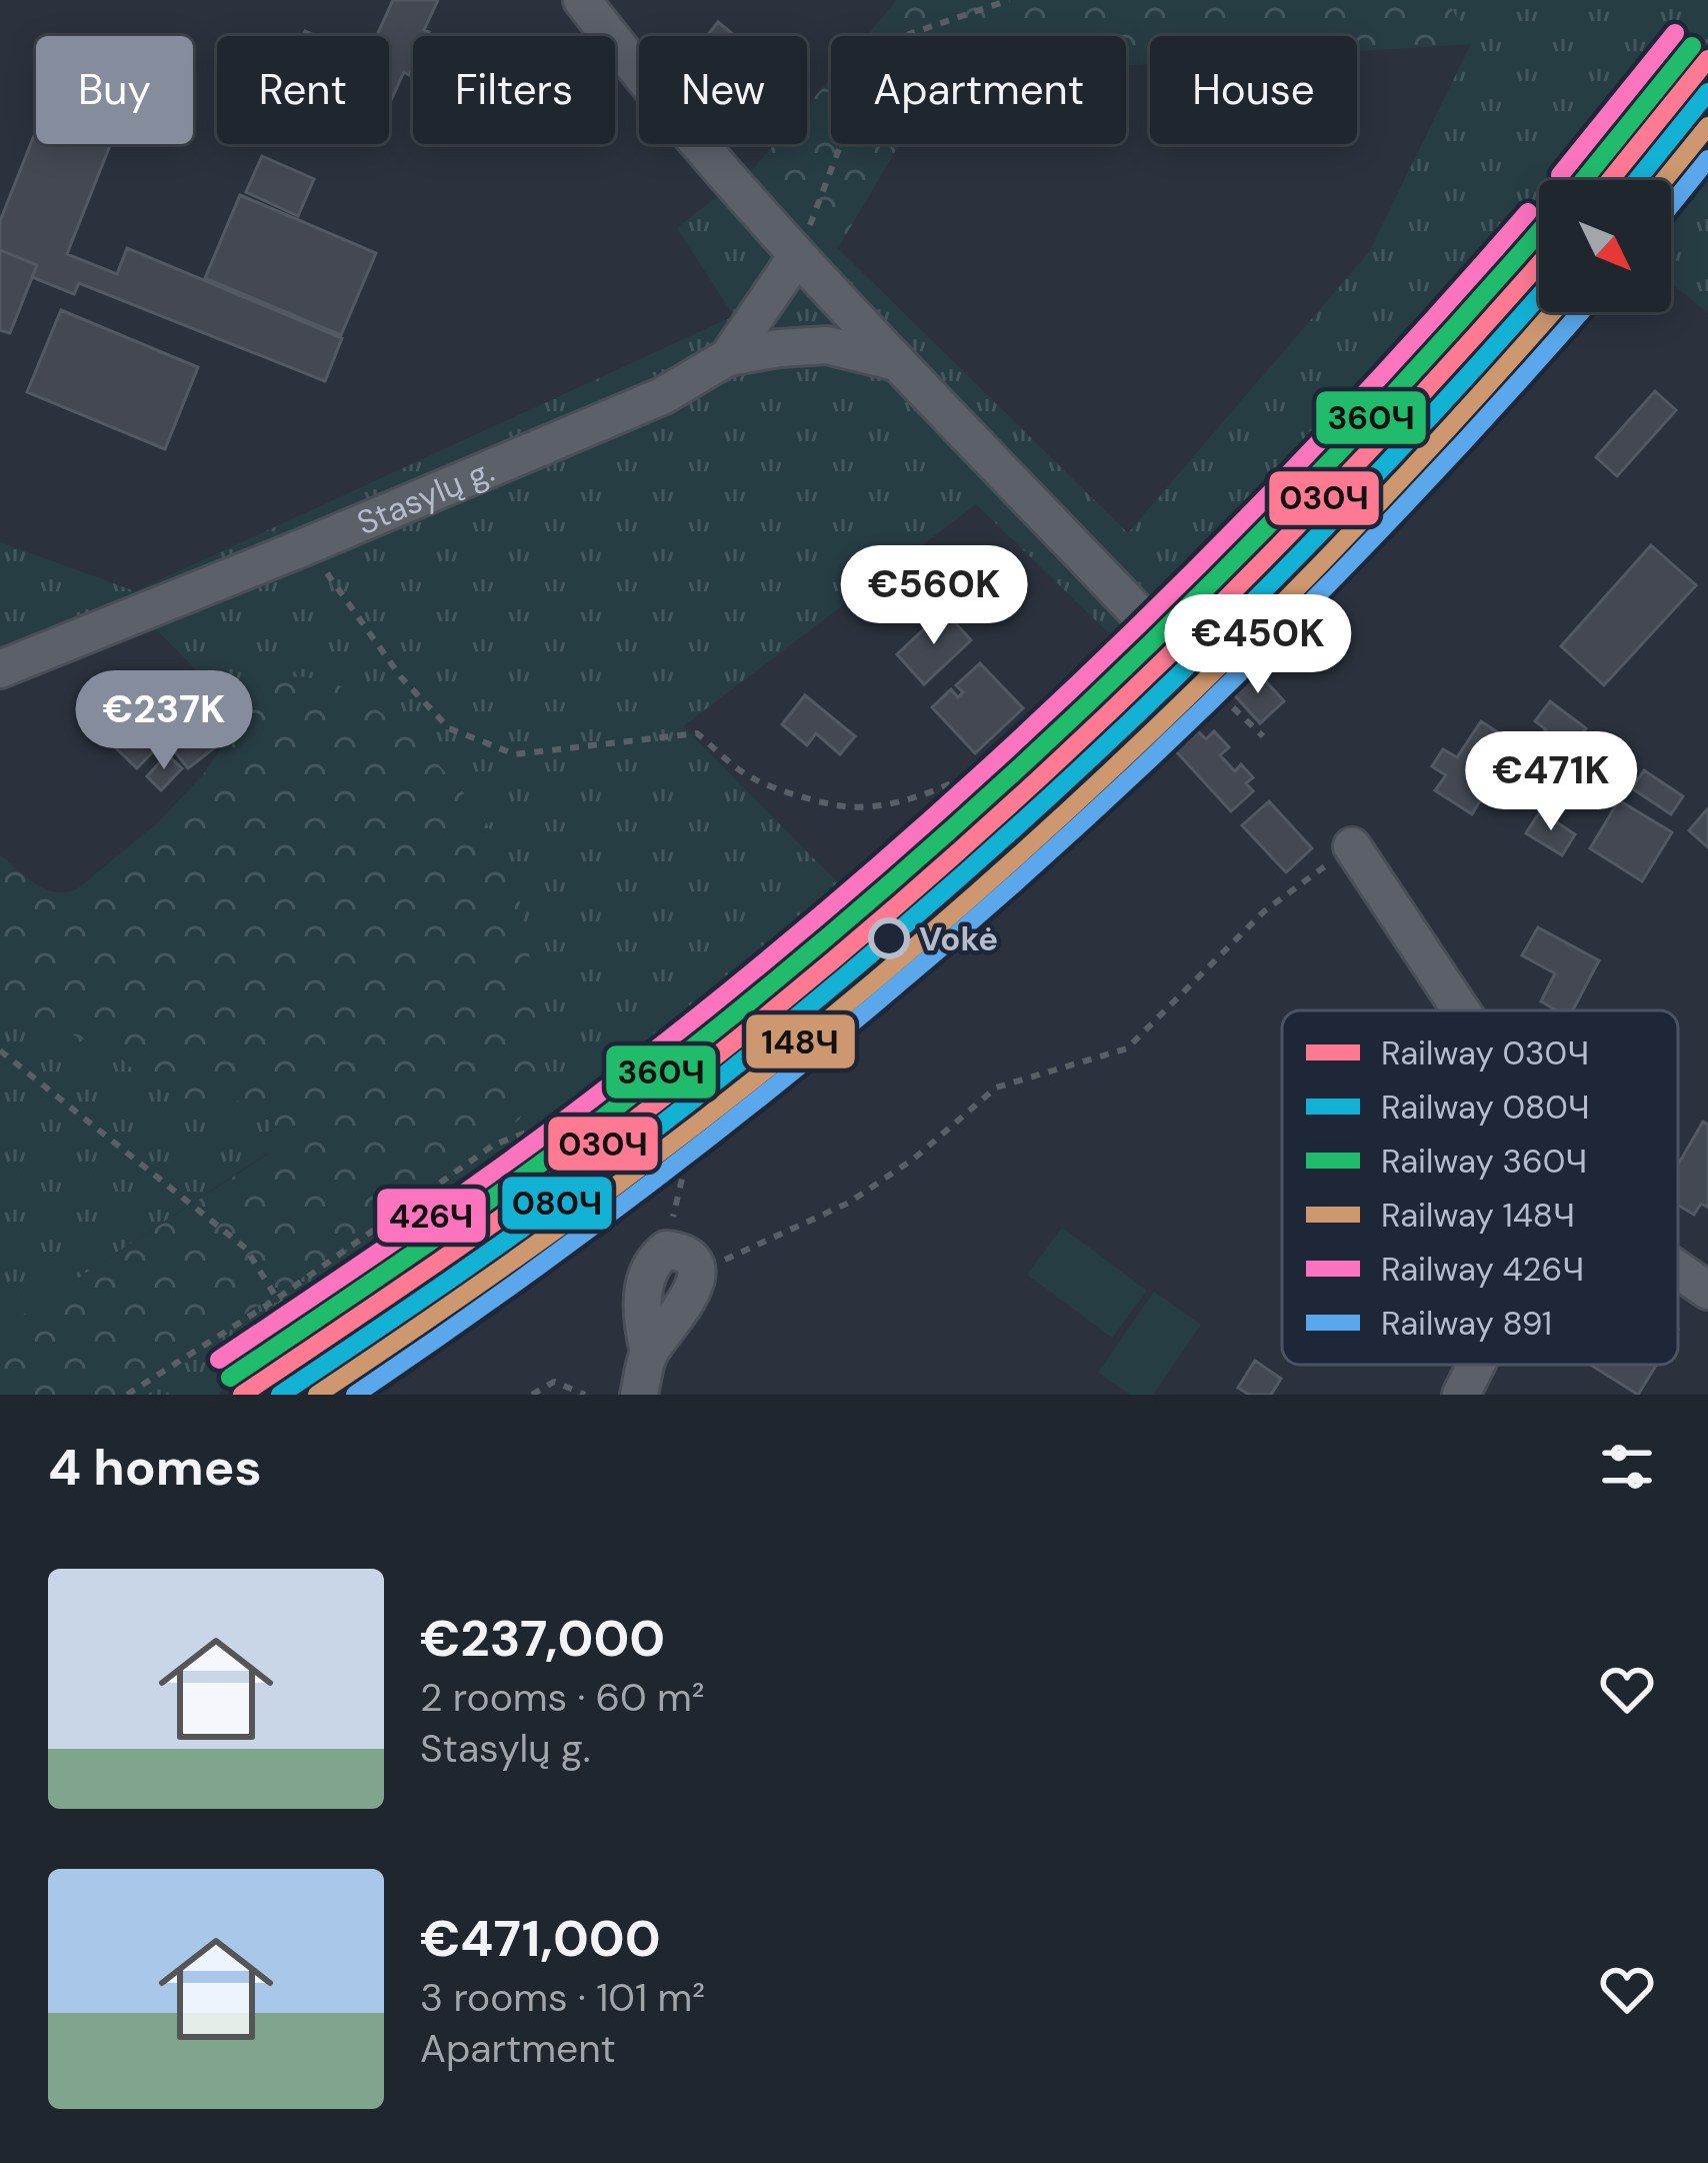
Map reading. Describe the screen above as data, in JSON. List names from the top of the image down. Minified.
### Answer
{"streets":{"street":["Stasylų g."]},"places":["Vokė"],"lines":["rail line 426Ч","rail line 360Ч","rail line 030Ч","rail line 080Ч","rail line 148Ч","rail line 891"],"legend":["Railway 030Ч","Railway 080Ч","Railway 360Ч","Railway 148Ч","Railway 426Ч","Railway 891"],"north":"bottom right","page":{"chip":["Buy","Rent","Filters","New","Apartment","House"],"price":["€560K","€450K","€237K","€471K"],"heading":"4 homes","list":[{"name":"€237,000","note":"2 rooms · 60 m² · Stasylų g."},{"name":"€471,000","note":"3 rooms · 101 m² · Apartment"}]}}
